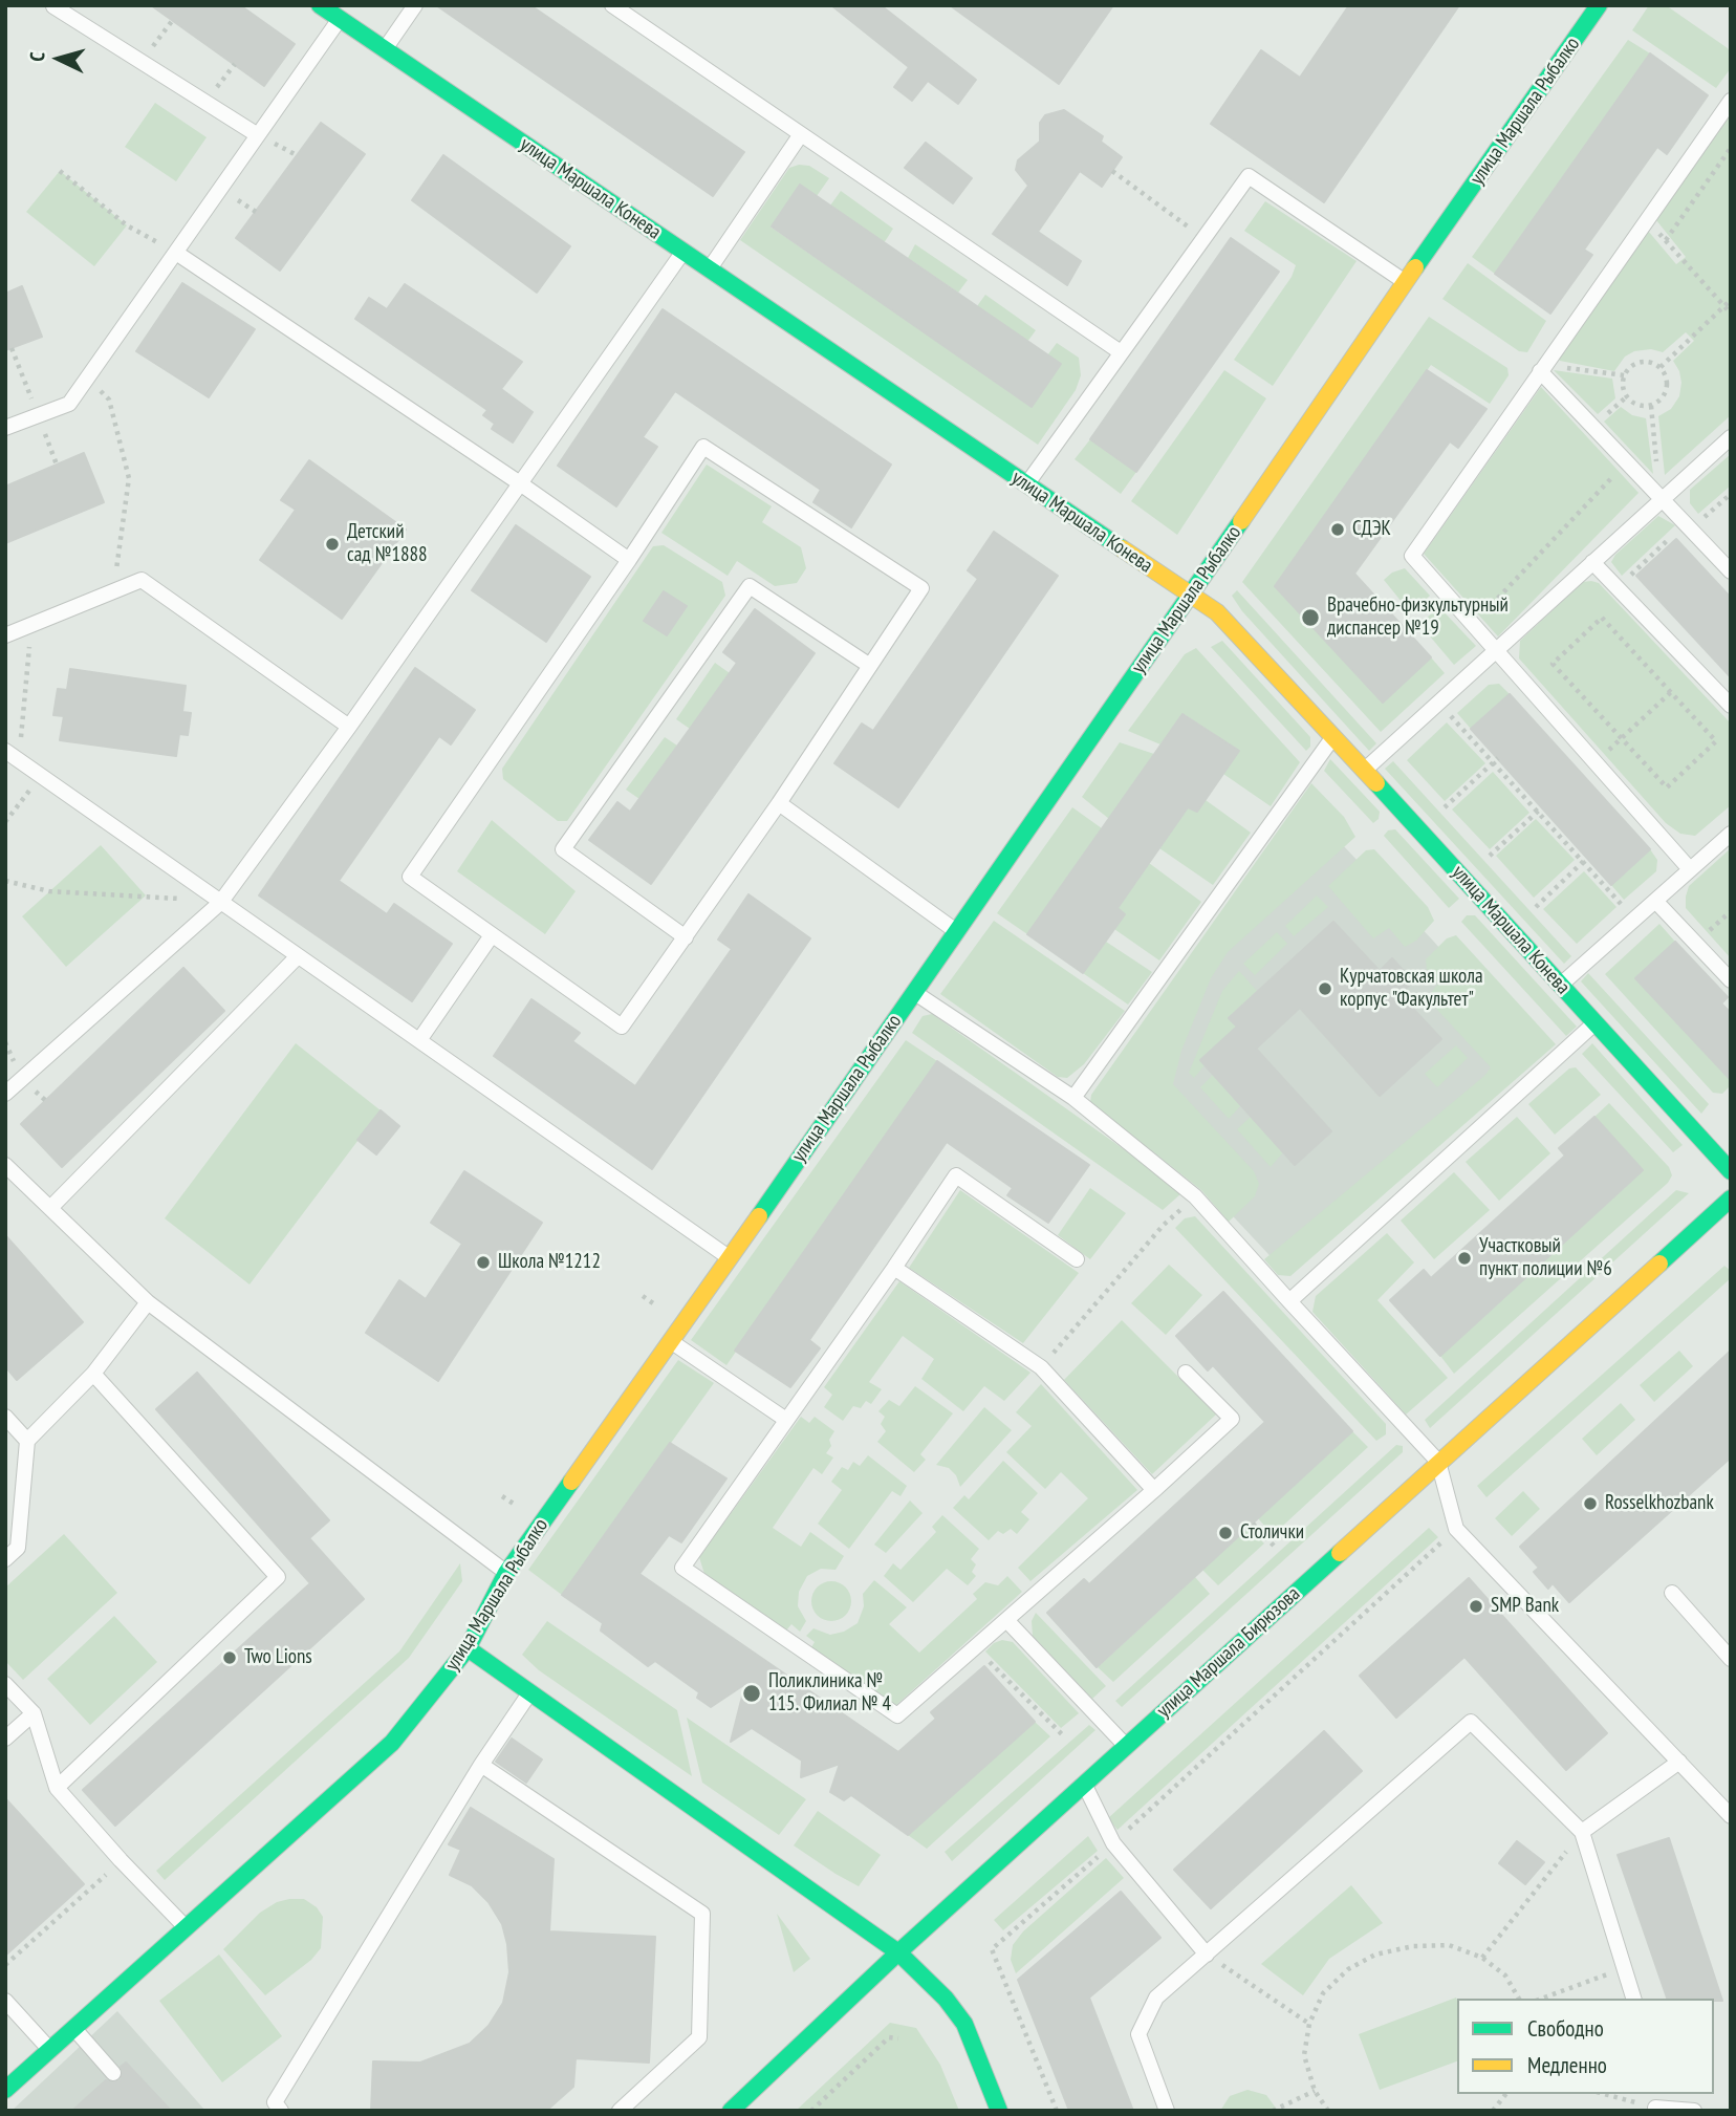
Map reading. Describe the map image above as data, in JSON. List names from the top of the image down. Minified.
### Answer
{"streets":{"street":["улица Маршала Рыбалко","улица Маршала Конева","улица Маршала Бирюзова"]},"crossings":[["улица Маршала Рыбалко","улица Маршала Конева"]],"places":["СДЭК","Детский сад №1888","Врачебно-физкультурный диспансер №19","Курчатовская школа корпус \"Факультет\"","Участковый пункт полиции №6","Школа №1212","Rosselkhozbank","Столички","SMP Bank","Two Lions","Поликлиника № 115. Филиал № 4"],"legend":["Свободно","Медленно"],"north":"left"}
